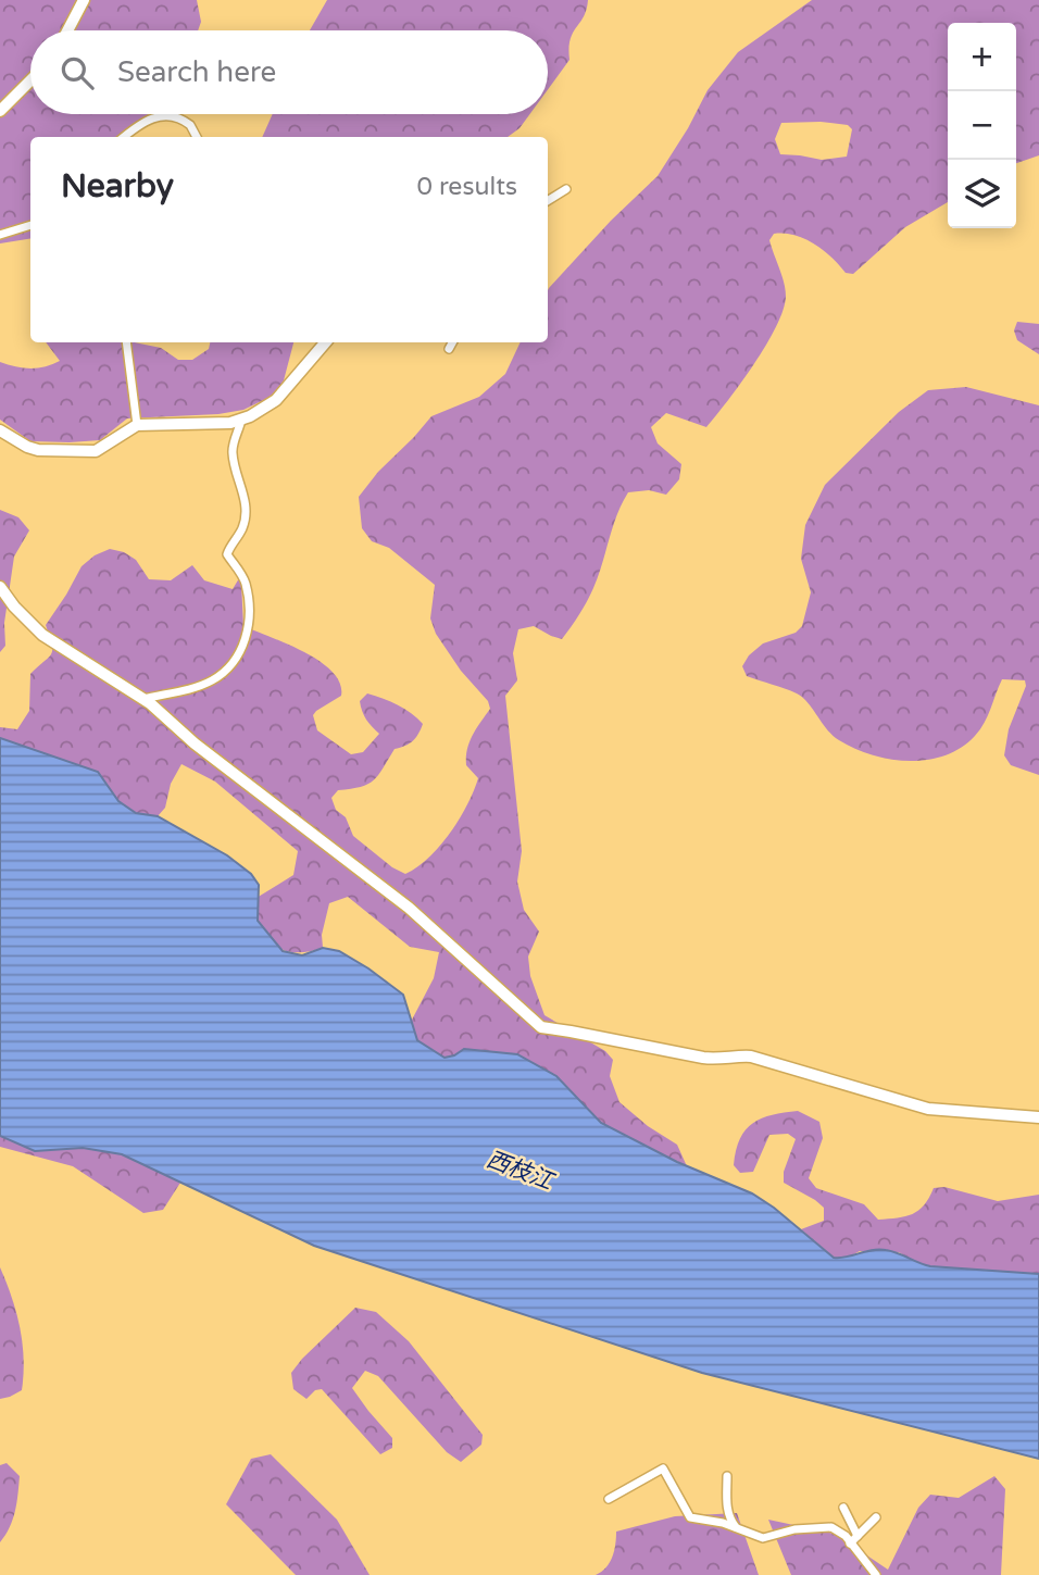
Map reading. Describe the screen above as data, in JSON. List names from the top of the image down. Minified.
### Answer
{"water":["西枝江"],"page":{"map_buttons":["+","−"],"search":"Search here","heading":["Nearby","0 results"]}}
